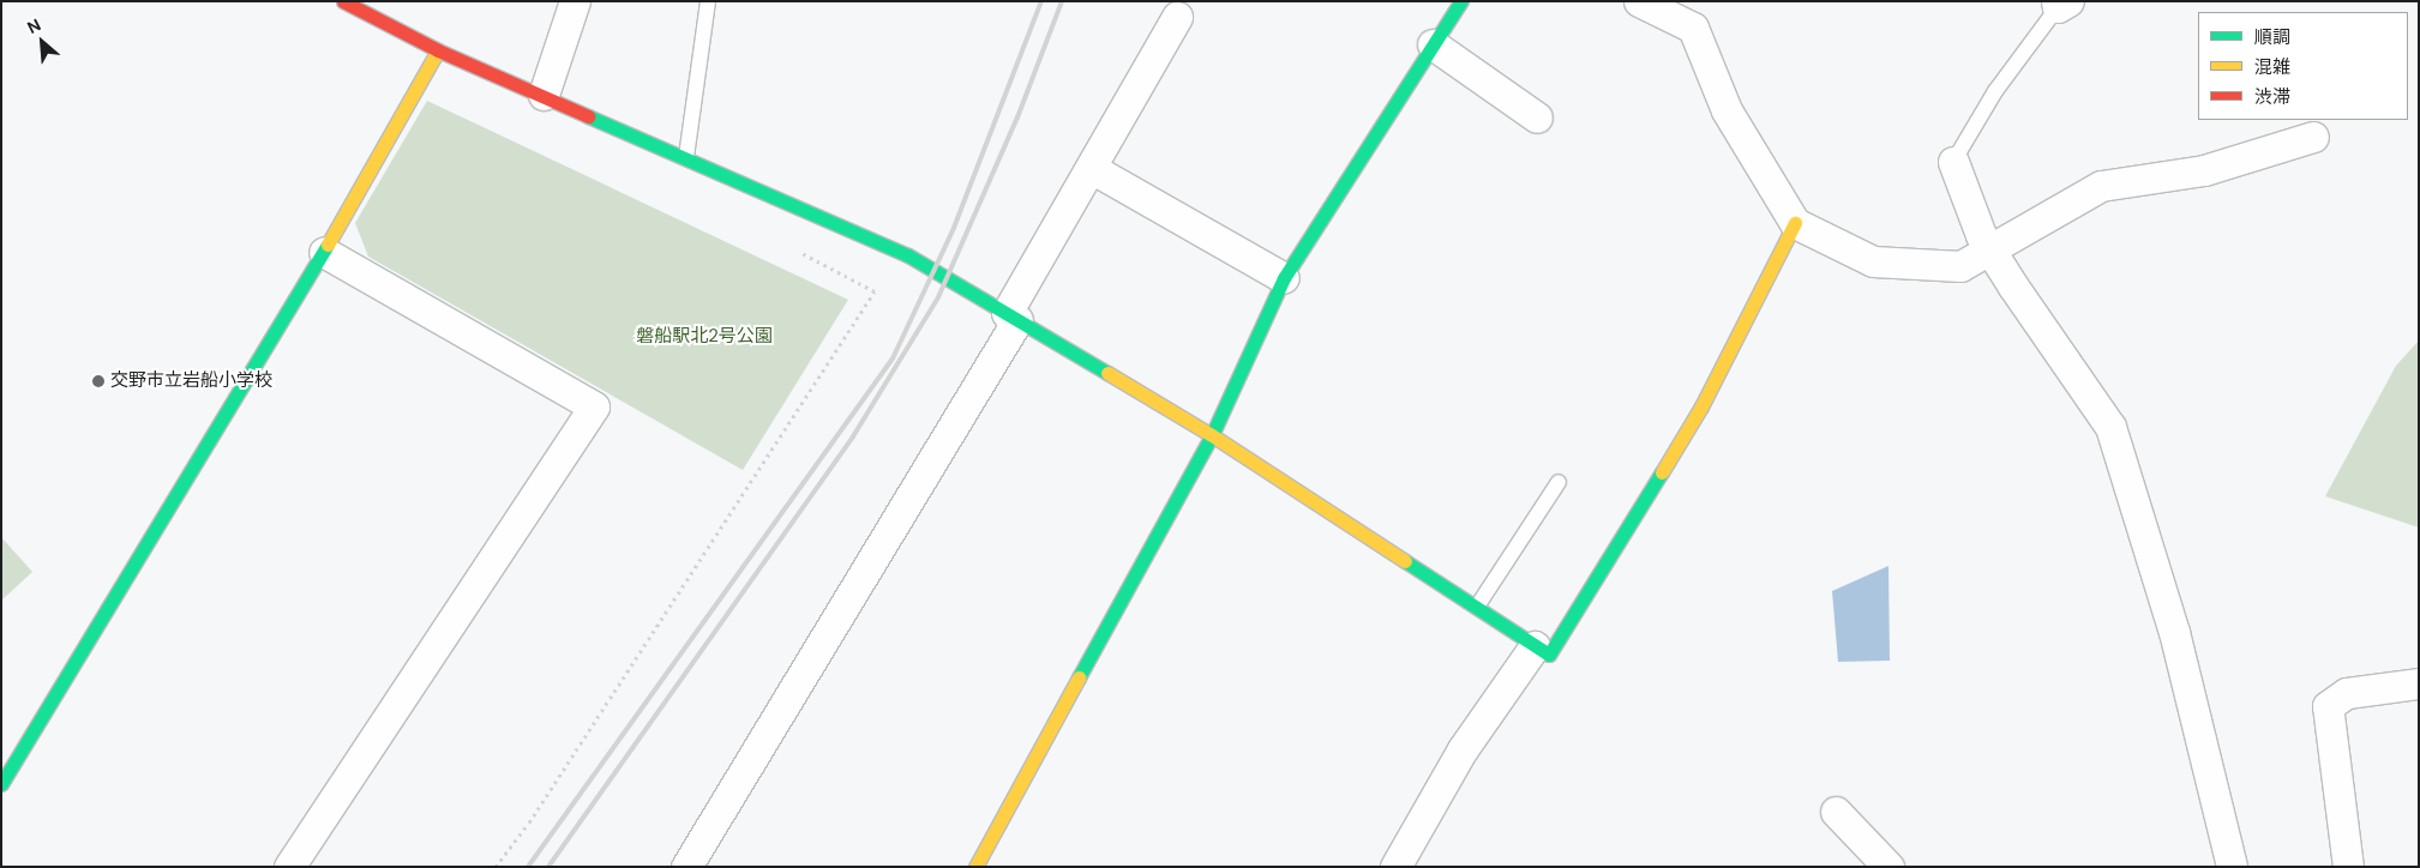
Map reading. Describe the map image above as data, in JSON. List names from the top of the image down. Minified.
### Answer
{"parks":["磐船駅北2号公園"],"places":["交野市立岩船小学校"],"legend":["順調","混雑","渋滞"],"north":"top left"}
